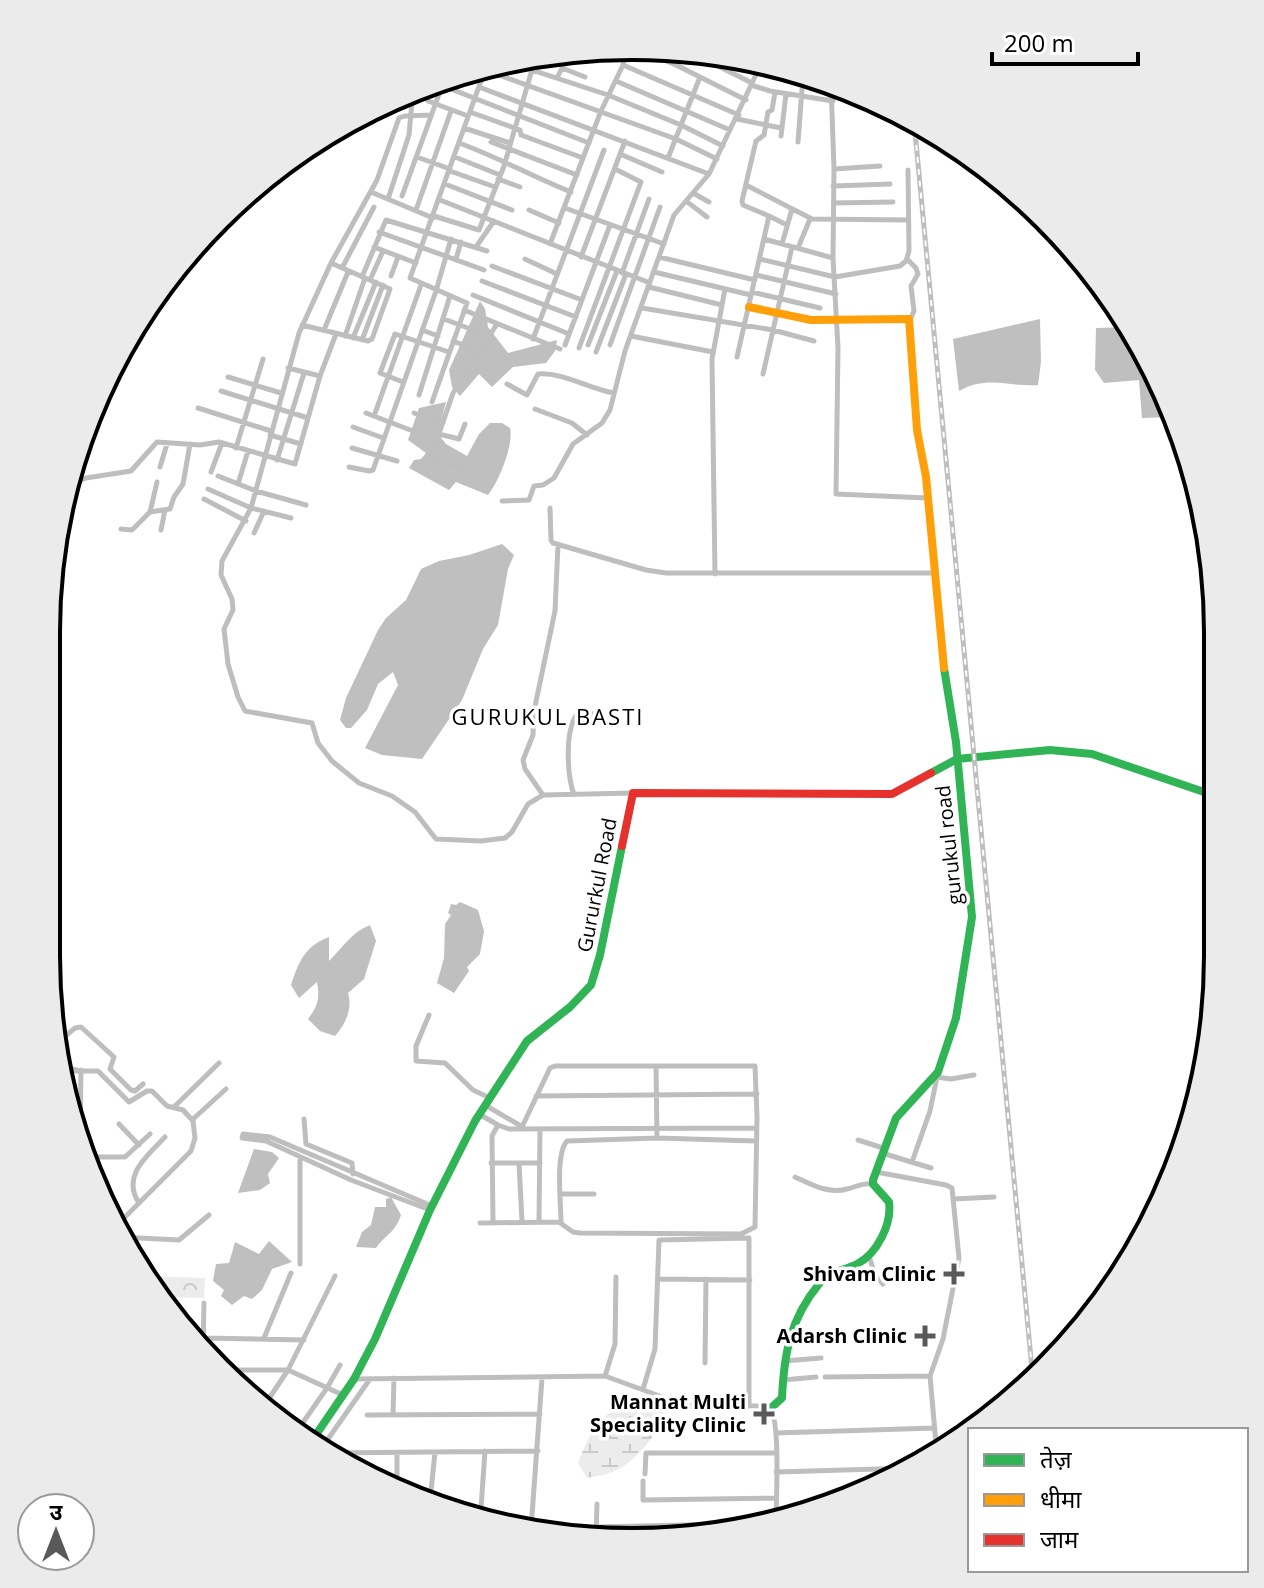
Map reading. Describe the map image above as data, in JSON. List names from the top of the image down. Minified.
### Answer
{"streets":{"street":["gurukul road","Gururkul Road"]},"crossings":[["gurukul road","Gururkul Road"]],"districts":["GURUKUL BASTI"],"places":{"health":["Shivam Clinic","Adarsh Clinic","Mannat Multi Speciality Clinic"]},"legend":["तेज़","धीमा","जाम"],"scale_bar":"200 m","north":"top"}
